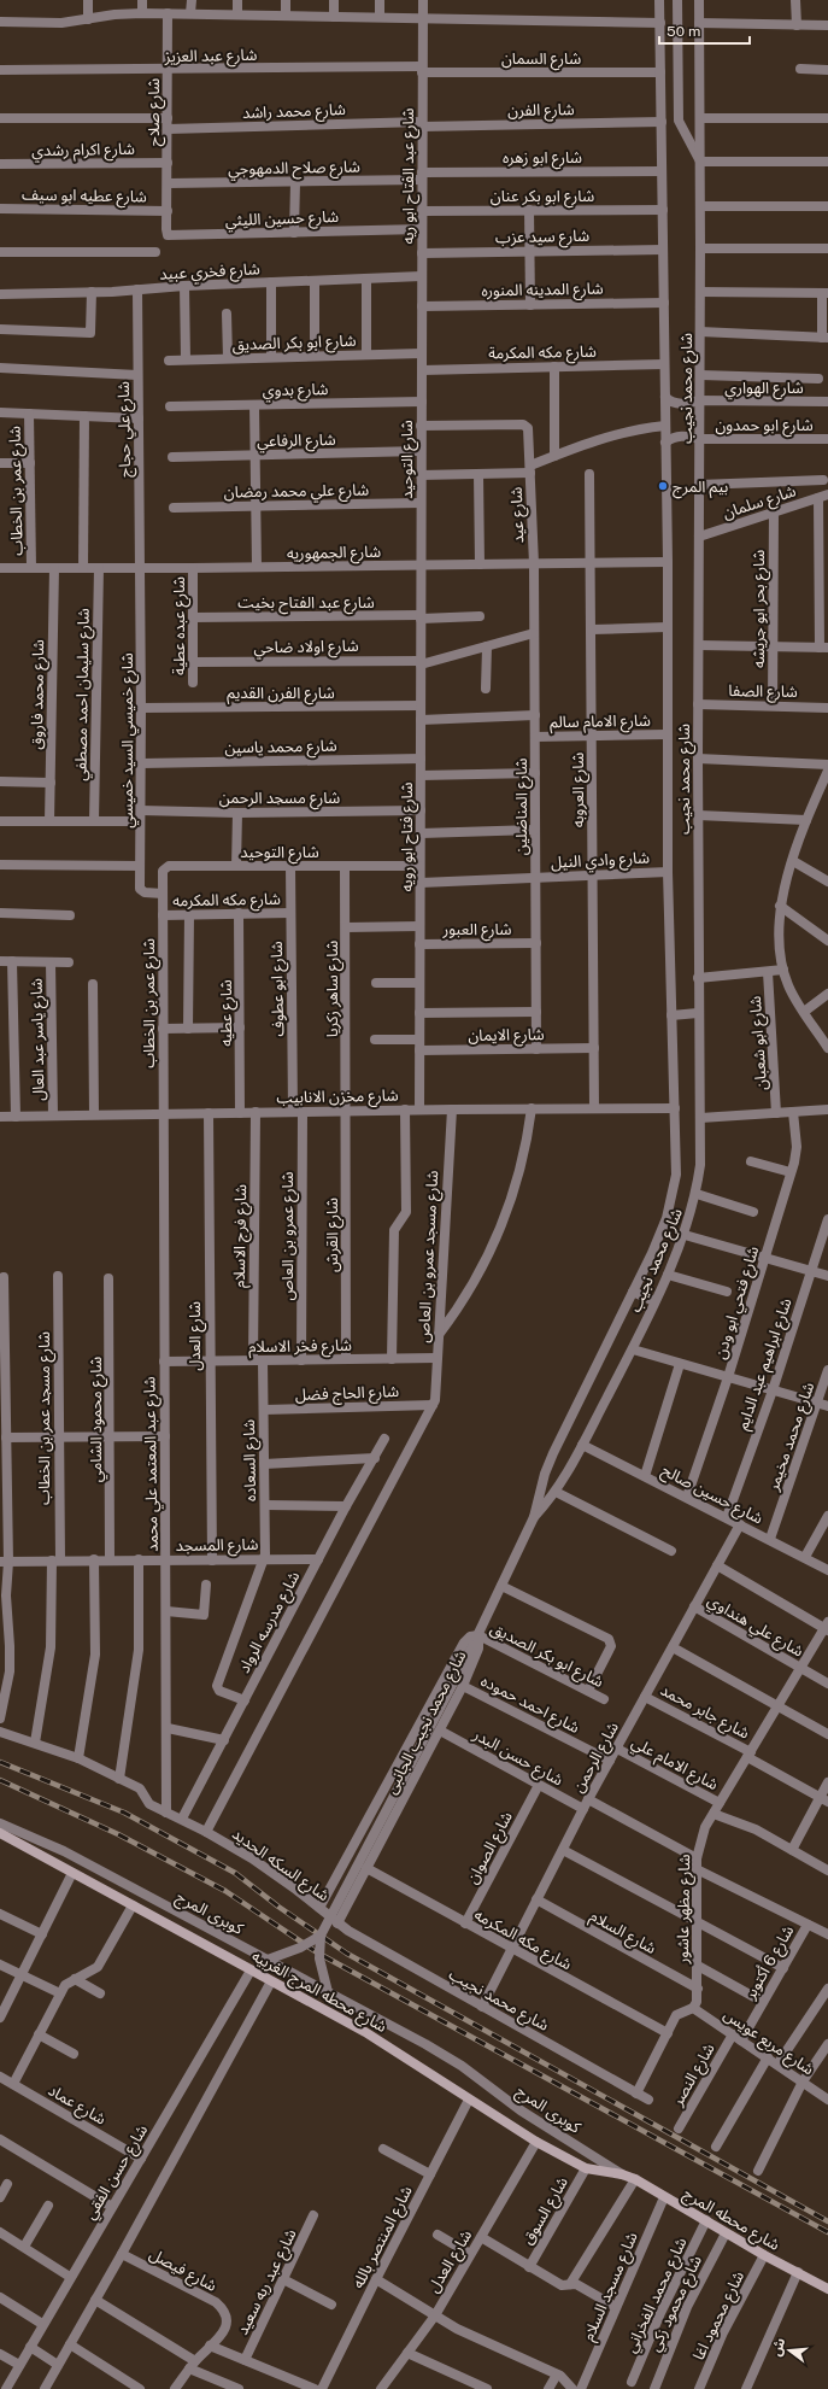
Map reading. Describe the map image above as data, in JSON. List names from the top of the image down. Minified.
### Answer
{"streets":{"main road":["شارع محطه المرج الغربيه","شارع محطه المرج"],"street":["شارع عبد العزيز","شارع السمان","شارع الفرن","شارع محمد راشد","شارع صلاح","شارع اكرام رشدي","شارع ابو زهره","شارع صلاح الدمهوجي","شارع عبد الفتاح ابو ريه","شارع عطيه ابو سيف","شارع ابو بكر عنان","شارع حسين الليثي","شارع سيد عزب","شارع فخري عبيد","شارع المدينه المنوره","شارع ابو بكر الصديق","شارع مكه المكرمة","شارع الهواري","شارع محمد نجيب","شارع بدوي","شارع ابو حمدون","شارع علي حجاج","شارع الرفاعي","شارع التوحيد","شارع عمر بن الخطاب","شارع علي محمد رمضان","شارع سلمان","شارع عيد","شارع الجمهوريه","شارع عبد الفتاح بخيت","شارع بحر ابو جريشه","شارع عبده عطية","شارع اولاد ضاحي","شارع الصفا","شارع الفرن القديم","شارع محمد فاروق","شارع سليمان احمد مصطفي","شارع الامام سالم","شارع خميسي السيد خميسي","شارع محمد ياسين","شارع العروبه","شارع مسجد الرحمن","شارع المناضلين","شارع فتاح ابو رويه","شارع وادي النيل","شارع مكه المكرمه","شارع العبور","شارع ابو عطوف","شارع ساهر زكريا","شارع عطيه","شارع الايمان","شارع ياسر عبد العال","شارع ابو شعبان","شارع مخزن الانابيب","شارع القرش","شارع فرج الاسلام","شارع عمرو بن العاص","شارع مسجد عمرو بن العاص","شارع فتحي ابو ودن","شارع العدل","شارع فخر الاسلام","شارع ابراهيم عبد الدايم","شارع الحاج فضل","شارع مسجد عمر بن الخطاب","شارع محمود الشامي","شارع محمد مخيمر","شارع السعاده","شارع عبد المعتمد علي محمد","شارع حسين صالح","شارع المسجد","شارع مدرسه الرواد","شارع علي هنداوي","شارع احمد حموده","شارع جابر محمد","شارع محمد نجيب الجانبى","شارع حسن البدر","شارع الرحمن","شارع الامام علي","شارع الصوان","شارع السكه الحديد","شارع مظهر عاشور","كوبرى المرج","شارع السلام","شارع 6 أكتوبر","شارع مربع عويس","شارع النصر","شارع عماد","شارع حسن الفقي","شارع السوق","شارع المنتصر بالله","شارع فيصل","شارع عبد ربه سعيد","شارع مسجد السلام","شارع محمد الفخراني","شارع محمود زكي","شارع محمود اغا"]},"crossings":[["شارع عبد العزيز","شارع السمان"],["شارع عبد العزيز","شارع صلاح"],["شارع عبد العزيز","شارع عبد الفتاح ابو ريه"],["شارع السمان","شارع عبد الفتاح ابو ريه"],["شارع السمان","شارع محمد نجيب"],["شارع الفرن","شارع محمد راشد"],["شارع الفرن","شارع عبد الفتاح ابو ريه"],["شارع الفرن","شارع محمد نجيب"],["شارع محمد راشد","شارع صلاح"],["شارع محمد راشد","شارع عبد الفتاح ابو ريه"],["شارع صلاح","شارع اكرام رشدي"],["شارع صلاح","شارع صلاح الدمهوجي"],["شارع صلاح","شارع عطيه ابو سيف"],["شارع صلاح","شارع حسين الليثي"],["شارع ابو زهره","شارع صلاح الدمهوجي"],["شارع ابو زهره","شارع عبد الفتاح ابو ريه"],["شارع ابو زهره","شارع محمد نجيب"],["شارع صلاح الدمهوجي","شارع عبد الفتاح ابو ريه"],["شارع عبد الفتاح ابو ريه","شارع ابو بكر عنان"],["شارع عبد الفتاح ابو ريه","شارع حسين الليثي"],["شارع عبد الفتاح ابو ريه","شارع سيد عزب"],["شارع عبد الفتاح ابو ريه","شارع فخري عبيد"],["شارع عبد الفتاح ابو ريه","شارع المدينه المنوره"],["شارع عبد الفتاح ابو ريه","شارع ابو بكر الصديق"],["شارع عبد الفتاح ابو ريه","شارع التوحيد"],["شارع عطيه ابو سيف","شارع حسين الليثي"],["شارع ابو بكر عنان","شارع محمد نجيب"],["شارع سيد عزب","شارع محمد نجيب"],["شارع فخري عبيد","شارع علي حجاج"],["شارع المدينه المنوره","شارع محمد نجيب"],["شارع ابو بكر الصديق","شارع محمد نجيب"],["شارع ابو بكر الصديق","شارع التوحيد"],["شارع ابو بكر الصديق","شارع محمد نجيب الجانبى"],["شارع مكه المكرمة","شارع محمد نجيب"],["شارع مكه المكرمة","شارع التوحيد"],["شارع الهواري","شارع محمد نجيب"],["شارع محمد نجيب","شارع ابو حمدون"],["شارع محمد نجيب","شارع سلمان"],["شارع محمد نجيب","شارع الجمهوريه"],["شارع محمد نجيب","شارع الصفا"],["شارع محمد نجيب","شارع الامام سالم"],["شارع محمد نجيب","شارع وادي النيل"],["شارع محمد نجيب","شارع مخزن الانابيب"],["شارع محمد نجيب","شارع حسين صالح"],["شارع محمد نجيب","شارع محمد نجيب الجانبى"],["شارع محمد نجيب","شارع الرحمن"],["شارع محمد نجيب","شارع السكه الحديد"],["شارع بدوي","شارع التوحيد"],["شارع علي حجاج","شارع الجمهوريه"],["شارع علي حجاج","شارع خميسي السيد خميسي"],["شارع الرفاعي","شارع التوحيد"],["شارع التوحيد","شارع عمر بن الخطاب"],["شارع التوحيد","شارع علي محمد رمضان"],["شارع التوحيد","شارع عيد"],["شارع التوحيد","شارع الجمهوريه"],["شارع التوحيد","شارع خميسي السيد خميسي"],["شارع التوحيد","شارع فتاح ابو رويه"],["شارع التوحيد","شارع ابو عطوف"],["شارع التوحيد","شارع ساهر زكريا"],["شارع عمر بن الخطاب","شارع الجمهوريه"],["شارع عمر بن الخطاب","شارع خميسي السيد خميسي"],["شارع عمر بن الخطاب","شارع مكه المكرمه"],["شارع عمر بن الخطاب","شارع مخزن الانابيب"],["شارع عمر بن الخطاب","شارع عبد المعتمد علي محمد"],["شارع سلمان","شارع بحر ابو جريشه"],["شارع عيد","شارع الجمهوريه"],["شارع عيد","شارع المناضلين"],["شارع الجمهوريه","شارع عبده عطية"],["شارع الجمهوريه","شارع محمد فاروق"],["شارع الجمهوريه","شارع سليمان احمد مصطفي"],["شارع الجمهوريه","شارع خميسي السيد خميسي"],["شارع الجمهوريه","شارع العروبه"],["شارع الجمهوريه","شارع المناضلين"],["شارع الجمهوريه","شارع فتاح ابو رويه"],["شارع عبد الفتاح بخيت","شارع عبده عطية"],["شارع عبد الفتاح بخيت","شارع فتاح ابو رويه"],["شارع بحر ابو جريشه","شارع الصفا"],["شارع عبده عطية","شارع اولاد ضاحي"],["شارع اولاد ضاحي","شارع المناضلين"],["شارع اولاد ضاحي","شارع فتاح ابو رويه"],["شارع الفرن القديم","شارع خميسي السيد خميسي"],["شارع الفرن القديم","شارع فتاح ابو رويه"],["شارع محمد فاروق","شارع مسجد الرحمن"],["شارع سليمان احمد مصطفي","شارع مسجد الرحمن"],["شارع الامام سالم","شارع العروبه"],["شارع الامام سالم","شارع المناضلين"],["شارع خميسي السيد خميسي","شارع محمد ياسين"],["شارع خميسي السيد خميسي","شارع مسجد الرحمن"],["شارع محمد ياسين","شارع فتاح ابو رويه"],["شارع العروبه","شارع وادي النيل"],["شارع العروبه","شارع الايمان"],["شارع العروبه","شارع مخزن الانابيب"],["شارع مسجد الرحمن","شارع فتاح ابو رويه"],["شارع المناضلين","شارع وادي النيل"],["شارع المناضلين","شارع العبور"],["شارع المناضلين","شارع الايمان"],["شارع فتاح ابو رويه","شارع وادي النيل"],["شارع فتاح ابو رويه","شارع العبور"],["شارع فتاح ابو رويه","شارع الايمان"],["شارع فتاح ابو رويه","شارع مخزن الانابيب"],["شارع مكه المكرمه","شارع ابو عطوف"],["شارع مكه المكرمه","شارع عطيه"],["شارع مكه المكرمه","شارع محمد نجيب الجانبى"],["شارع مكه المكرمه","شارع الرحمن"],["شارع مكه المكرمه","شارع الصوان"],["شارع ابو عطوف","شارع مخزن الانابيب"],["شارع ابو عطوف","شارع عمرو بن العاص"],["شارع ساهر زكريا","شارع مخزن الانابيب"],["شارع ساهر زكريا","شارع القرش"],["شارع عطيه","شارع مخزن الانابيب"],["شارع ياسر عبد العال","شارع مخزن الانابيب"],["شارع مخزن الانابيب","شارع القرش"],["شارع مخزن الانابيب","شارع فرج الاسلام"],["شارع مخزن الانابيب","شارع عمرو بن العاص"],["شارع مخزن الانابيب","شارع مسجد عمرو بن العاص"],["شارع مخزن الانابيب","شارع العدل"],["شارع مخزن الانابيب","شارع عبد المعتمد علي محمد"],["شارع القرش","شارع فخر الاسلام"],["شارع فرج الاسلام","شارع فخر الاسلام"],["شارع فرج الاسلام","شارع السعاده"],["شارع عمرو بن العاص","شارع فخر الاسلام"],["شارع مسجد عمرو بن العاص","شارع فخر الاسلام"],["شارع مسجد عمرو بن العاص","شارع الحاج فضل"],["شارع مسجد عمرو بن العاص","شارع السكه الحديد"],["شارع فتحي ابو ودن","شارع حسين صالح"],["شارع العدل","شارع فخر الاسلام"],["شارع العدل","شارع المسجد"],["شارع العدل","شارع محطه المرج الغربيه"],["شارع فخر الاسلام","شارع السعاده"],["شارع فخر الاسلام","شارع عبد المعتمد علي محمد"],["شارع ابراهيم عبد الدايم","شارع حسين صالح"],["شارع الحاج فضل","شارع السعاده"],["شارع مسجد عمر بن الخطاب","شارع المسجد"],["شارع مسجد عمر بن الخطاب","شارع السكه الحديد"],["شارع محمود الشامي","شارع المسجد"],["شارع محمد مخيمر","شارع حسين صالح"],["شارع السعاده","شارع المسجد"],["شارع عبد المعتمد علي محمد","شارع المسجد"],["شارع عبد المعتمد علي محمد","شارع السكه الحديد"],["شارع حسين صالح","شارع الرحمن"],["شارع المسجد","شارع مدرسه الرواد"],["شارع مدرسه الرواد","شارع السكه الحديد"],["شارع علي هنداوي","شارع الرحمن"],["شارع علي هنداوي","شارع مظهر عاشور"],["شارع احمد حموده","شارع محمد نجيب الجانبى"],["شارع احمد حموده","شارع الرحمن"],["شارع جابر محمد","شارع الرحمن"],["شارع جابر محمد","شارع مظهر عاشور"],["شارع محمد نجيب الجانبى","شارع حسن البدر"],["شارع محمد نجيب الجانبى","شارع السكه الحديد"],["شارع حسن البدر","شارع الرحمن"],["شارع حسن البدر","شارع الصوان"],["شارع الرحمن","شارع الامام علي"],["شارع الرحمن","شارع السلام"],["شارع الامام علي","شارع مظهر عاشور"],["شارع مظهر عاشور","شارع السلام"],["شارع مظهر عاشور","شارع مربع عويس"],["كوبرى المرج","شارع محطه المرج الغربيه"],["كوبرى المرج","شارع محطه المرج"],["شارع 6 أكتوبر","شارع مربع عويس"],["شارع محطه المرج الغربيه","شارع حسن الفقي"],["شارع محطه المرج الغربيه","شارع السوق"],["شارع محطه المرج الغربيه","شارع محطه المرج"],["شارع محطه المرج الغربيه","شارع المنتصر بالله"],["شارع مربع عويس","شارع النصر"],["شارع عماد","شارع حسن الفقي"],["شارع محطه المرج","شارع مسجد السلام"],["شارع محطه المرج","شارع محمد الفخراني"],["شارع محطه المرج","شارع محمود زكي"],["شارع محطه المرج","شارع محمود اغا"]],"places":["بيم المرج"],"scale_bar":"50 m","north":"left"}
